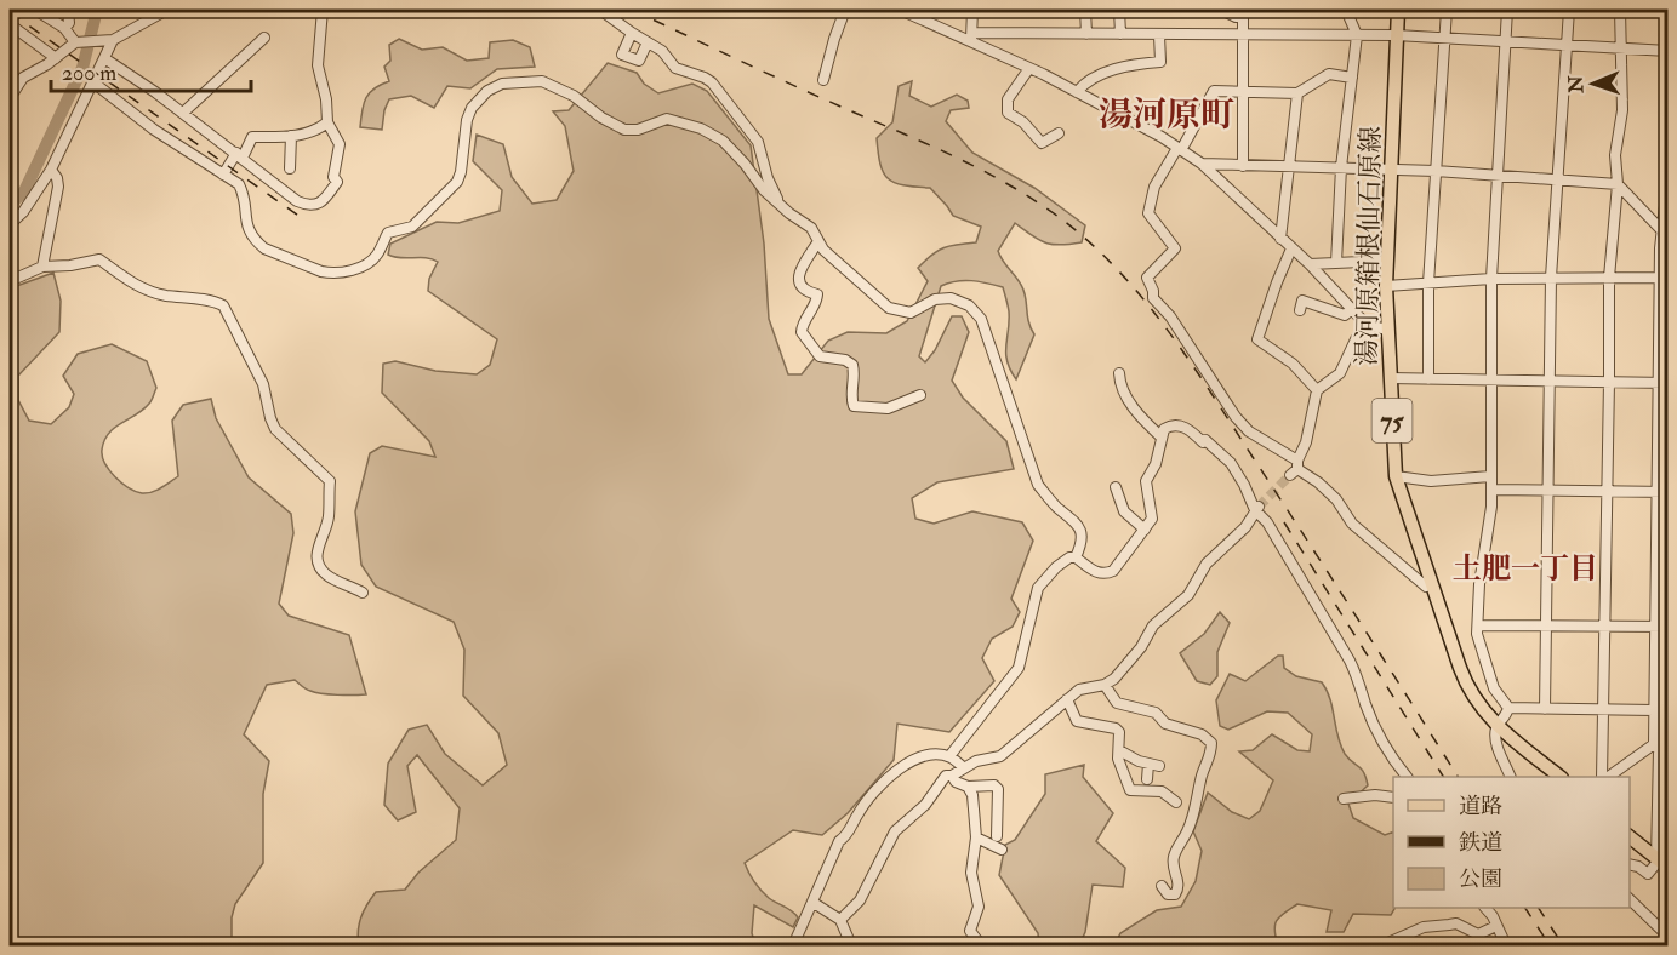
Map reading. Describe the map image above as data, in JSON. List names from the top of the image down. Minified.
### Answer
{"streets":{"main road":["湯河原箱根仙石原線","75"]},"districts":["湯河原町","土肥一丁目"],"legend":["道路","鉄道","公園"],"scale_bar":"200 m","north":"left"}
